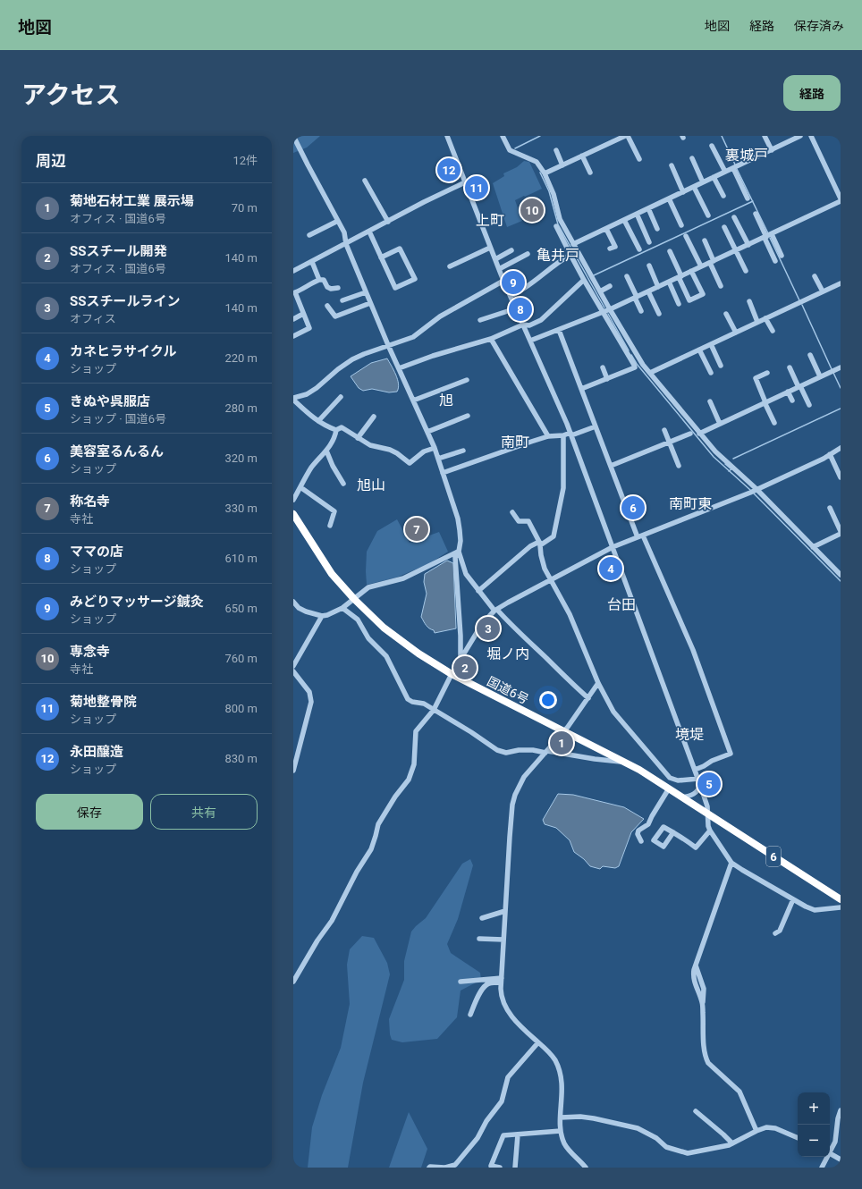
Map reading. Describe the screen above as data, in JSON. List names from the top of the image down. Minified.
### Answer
{"streets":{"highway":["国道6号","6"]},"districts":["裏城戸","上町","亀井戸","旭","南町","旭山","南町東","台田","堀ノ内","境堤"],"page":{"header":"地図","nav":["地図","経路","保存済み"],"title":"アクセス","buttons":["経路",["保存","共有"]],"heading":["周辺","12件"],"pins":["12","11","10","9","8","6","7","4","3","2","1","5"],"list":[{"mark":"1","name":"菊地石材工業 展示場","note":"オフィス · 国道6号","value":"70 m"},{"mark":"2","name":"SSスチール開発","note":"オフィス · 国道6号","value":"140 m"},{"mark":"3","name":"SSスチールライン","note":"オフィス","value":"140 m"},{"mark":"4","name":"カネヒラサイクル","note":"ショップ","value":"220 m"},{"mark":"5","name":"きぬや呉服店","note":"ショップ · 国道6号","value":"280 m"},{"mark":"6","name":"美容室るんるん","note":"ショップ","value":"320 m"},{"mark":"7","name":"称名寺","note":"寺社","value":"330 m"},{"mark":"8","name":"ママの店","note":"ショップ","value":"610 m"},{"mark":"9","name":"みどりマッサージ鍼灸","note":"ショップ","value":"650 m"},{"mark":"10","name":"専念寺","note":"寺社","value":"760 m"},{"mark":"11","name":"菊地整骨院","note":"ショップ","value":"800 m"},{"mark":"12","name":"永田醸造","note":"ショップ","value":"830 m"}],"map_buttons":["+","−"]}}
